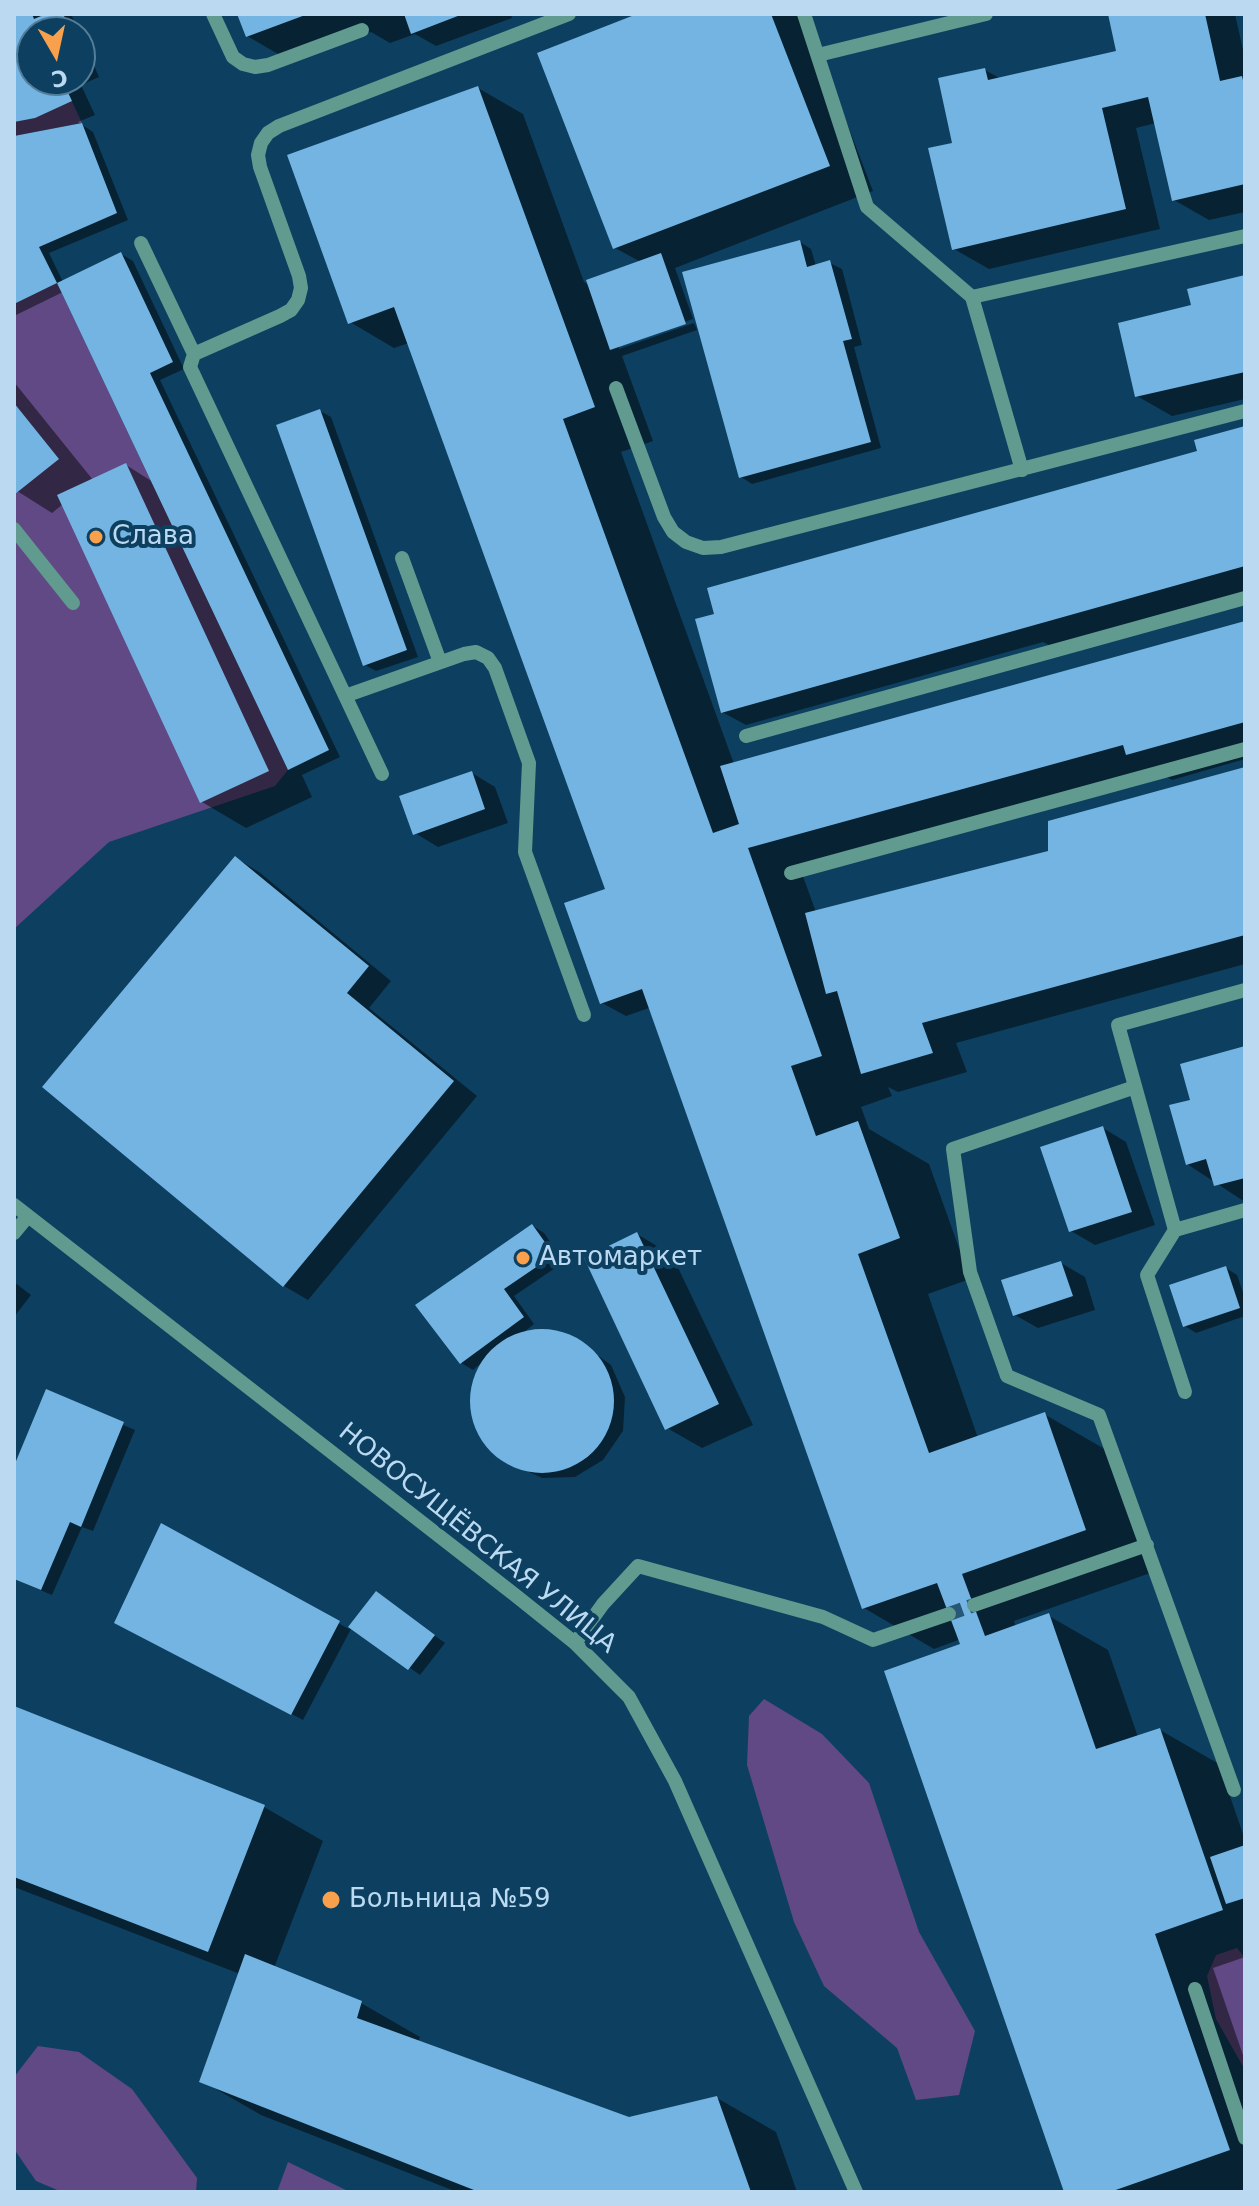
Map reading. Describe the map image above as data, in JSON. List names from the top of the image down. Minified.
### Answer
{"streets":{"street":["НОВОСУЩЁВСКАЯ УЛИЦА"]},"places":["Слава","Автомаркет","Больница №59"],"north":"bottom"}
